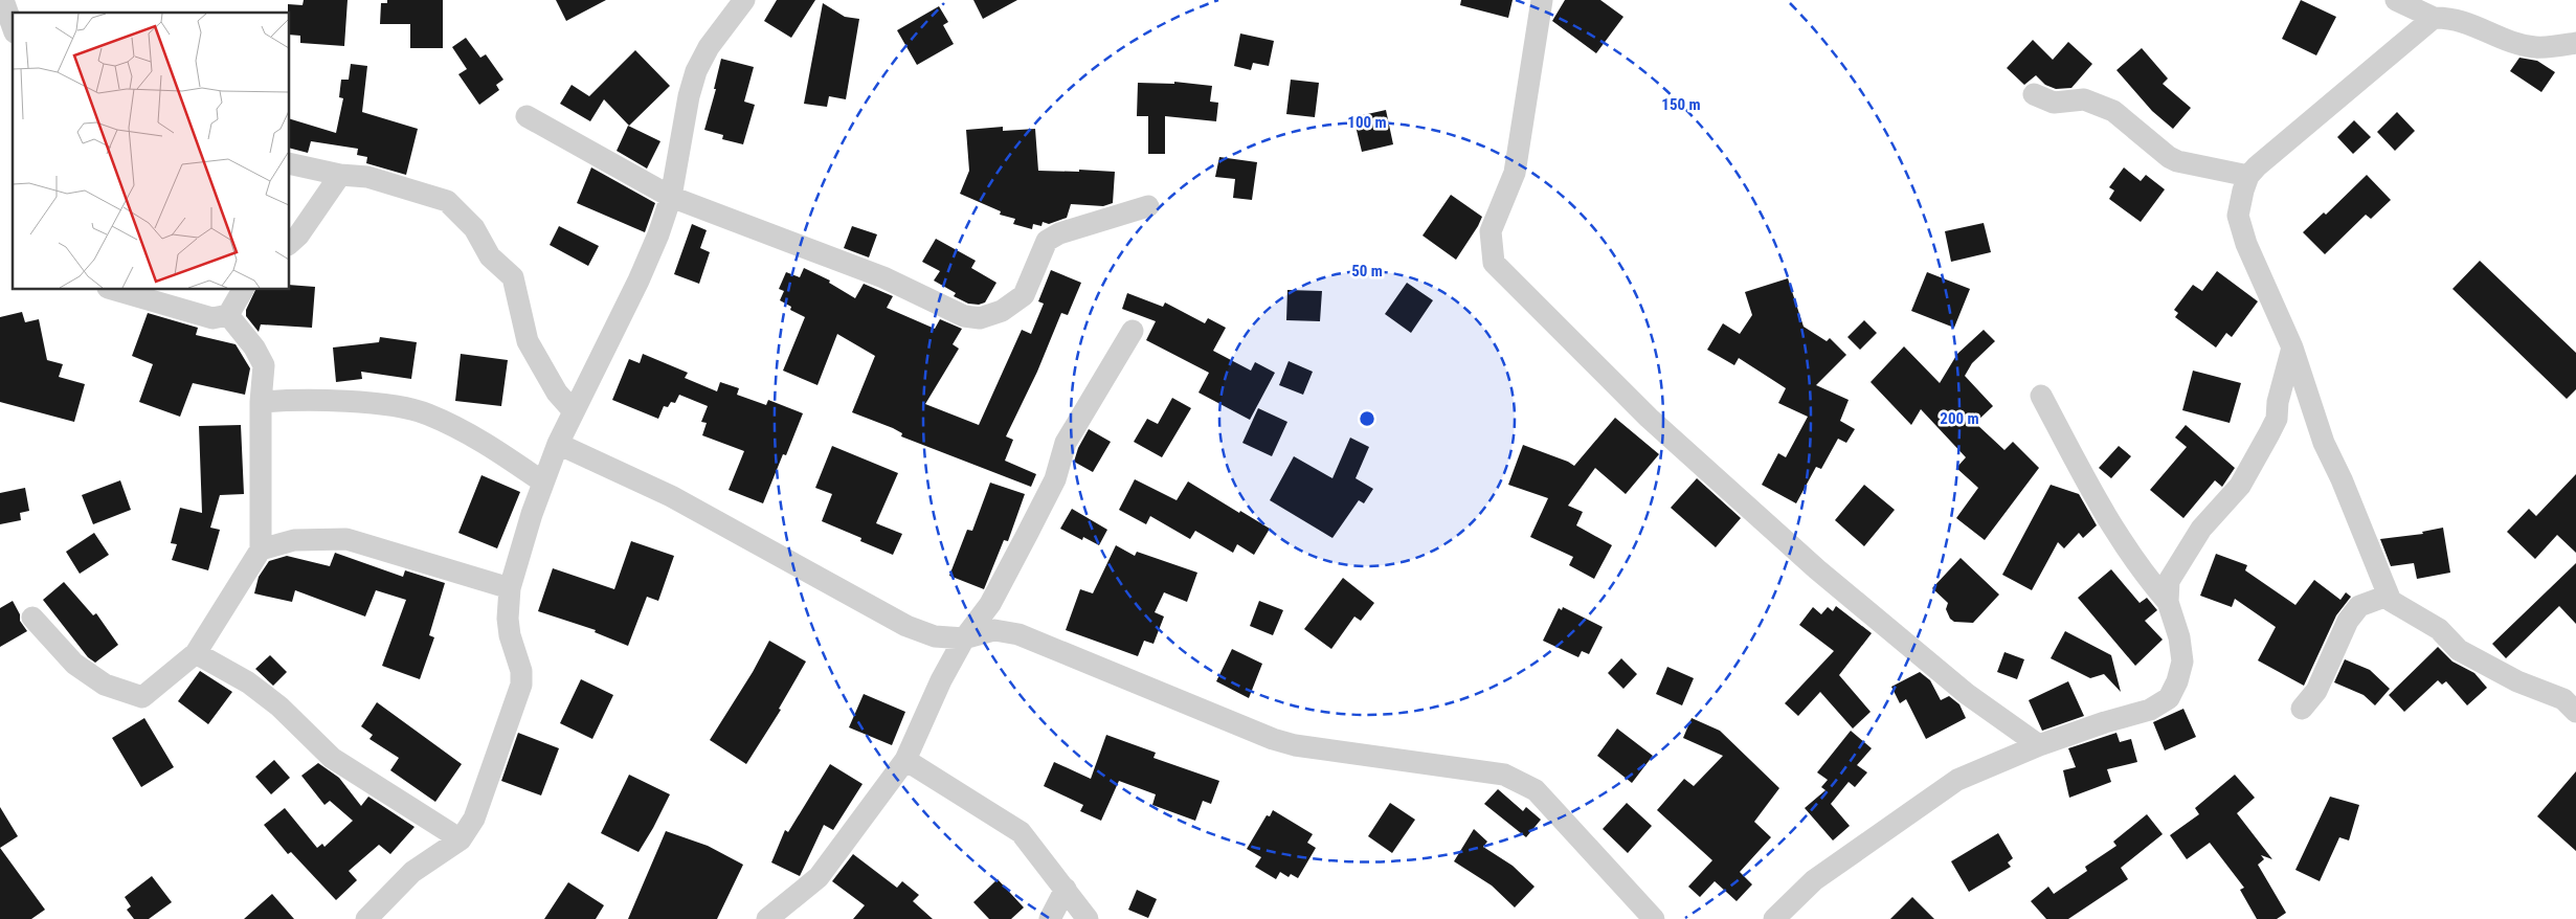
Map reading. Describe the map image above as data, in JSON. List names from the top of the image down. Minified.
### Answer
{"rings":["150 m","100 m","50 m","200 m"]}
